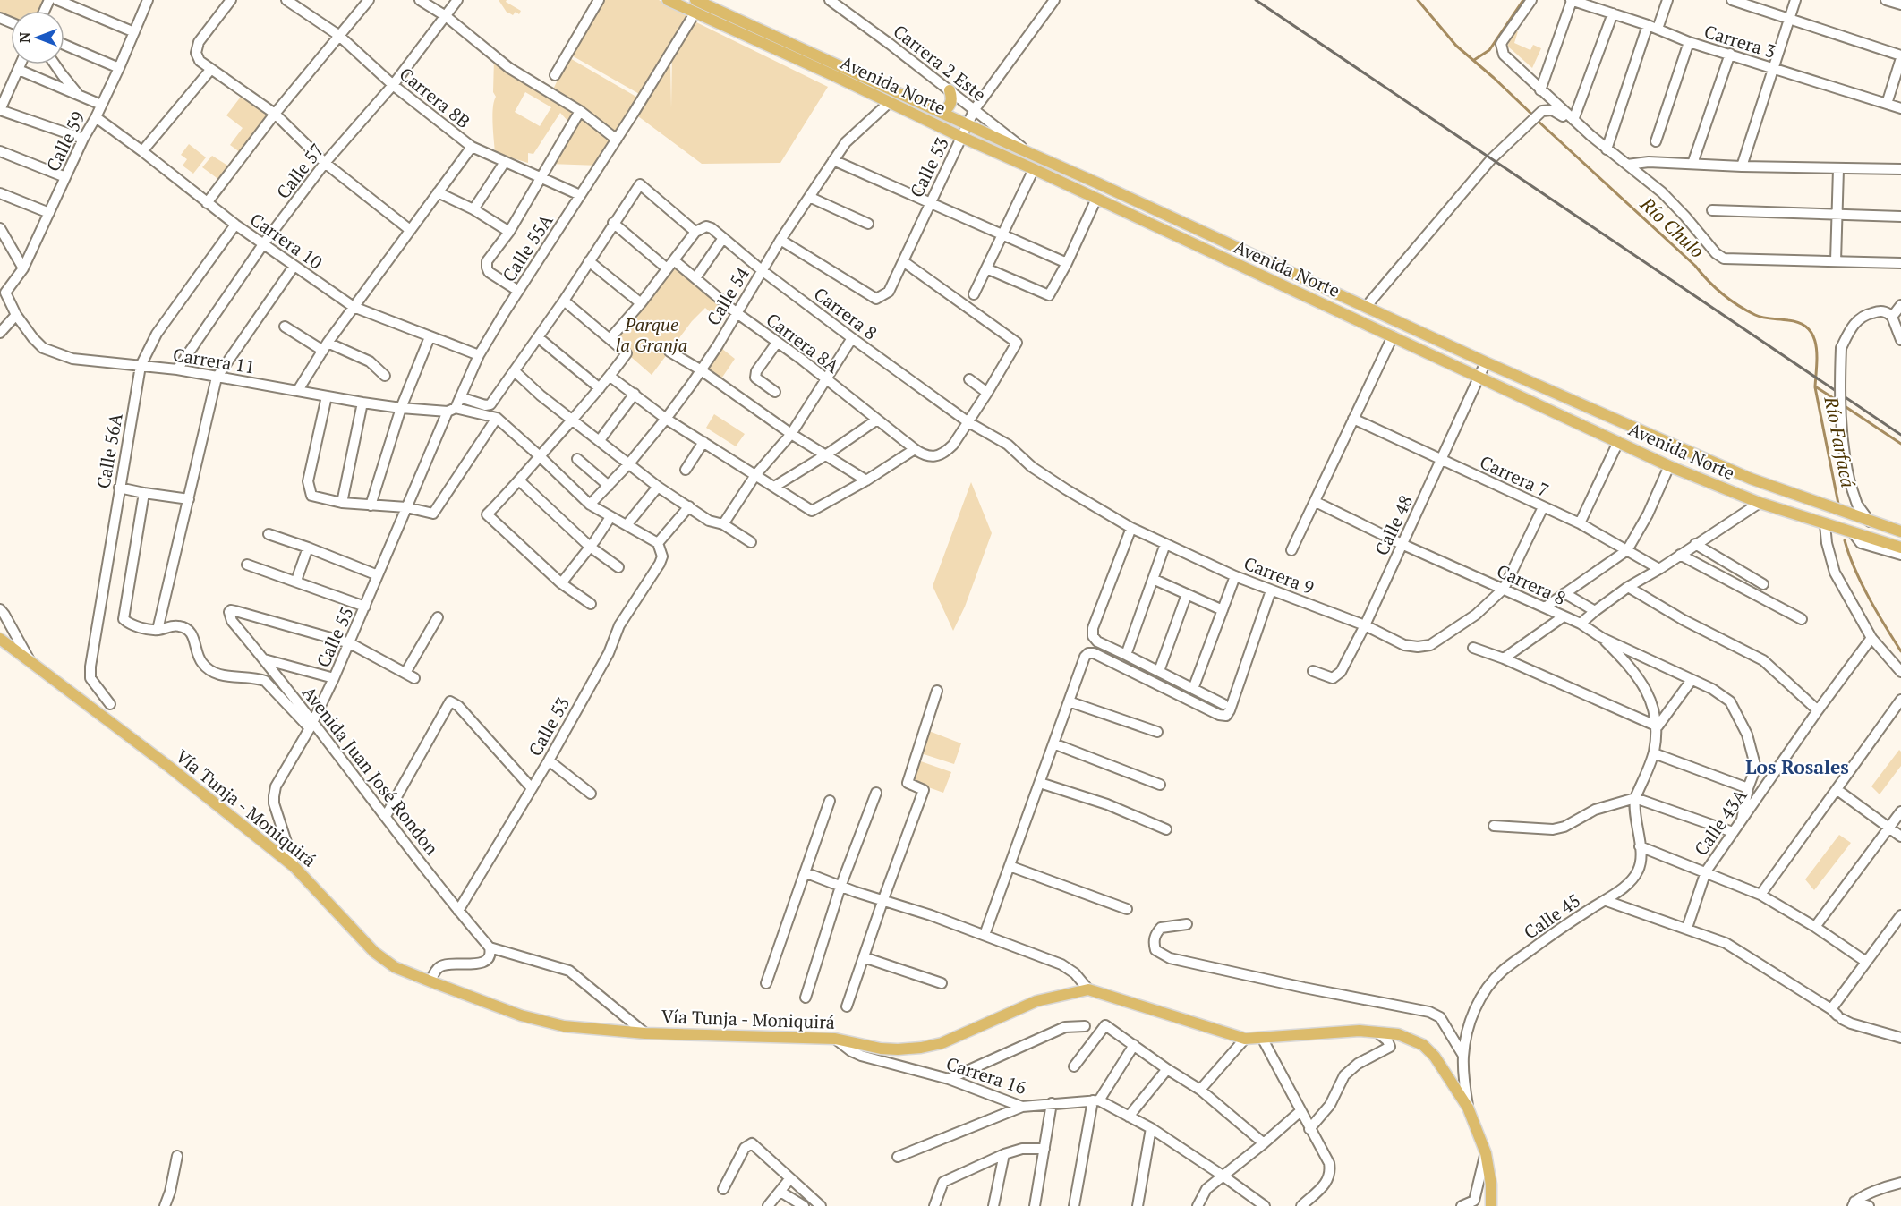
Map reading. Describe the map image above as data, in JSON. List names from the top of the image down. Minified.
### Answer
{"streets":{"main road":["Avenida Norte","Vía Tunja - Moniquirá"],"street":["Carrera 3","Carrera 2 Este","Carrera 8B","Calle 59","Calle 53","Calle 57","Carrera 10","Calle 55A","Calle 54","Carrera 8","Carrera 8A","Carrera 11","Calle 56A","Carrera 7","Calle 48","Carrera 9","Calle 55","Avenida Juan José Rondon","Calle 43A","Calle 45","Carrera 16"]},"crossings":[["Carrera 2 Este","Avenida Norte"],["Carrera 2 Este","Calle 53"],["Avenida Norte","Calle 53"],["Avenida Norte","Calle 55A"],["Avenida Norte","Calle 54"],["Avenida Norte","Calle 48"],["Carrera 8B","Calle 57"],["Carrera 8B","Calle 55A"],["Calle 59","Carrera 10"],["Calle 59","Carrera 11"],["Calle 53","Calle 54"],["Calle 53","Carrera 11"],["Calle 53","Avenida Juan José Rondon"],["Calle 57","Carrera 10"],["Calle 57","Carrera 11"],["Carrera 10","Calle 55A"],["Carrera 10","Calle 56A"],["Calle 55A","Carrera 11"],["Calle 55A","Calle 55"],["Calle 54","Carrera 8"],["Calle 54","Carrera 8A"],["Calle 54","Carrera 11"],["Carrera 8","Calle 48"],["Carrera 8","Carrera 9"],["Carrera 11","Calle 56A"],["Carrera 7","Calle 48"],["Calle 48","Carrera 9"],["Calle 55","Avenida Juan José Rondon"],["Calle 55","Vía Tunja - Moniquirá"],["Vía Tunja - Moniquirá","Carrera 16"]],"districts":["Los Rosales"],"water":["Río Chulo","Río Farfacá"],"parks":["Parque la Granja"],"north":"left"}
